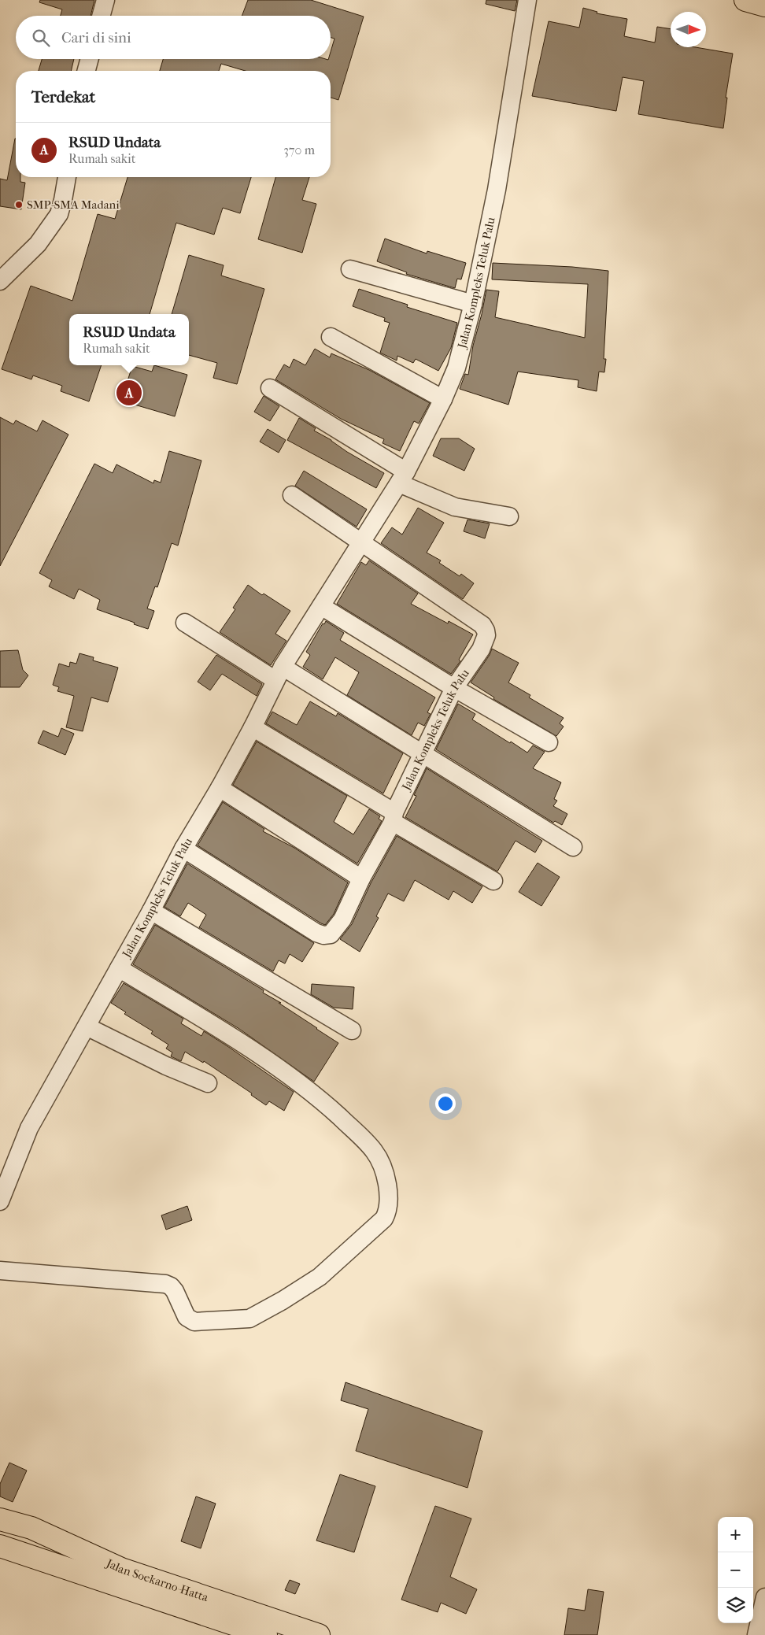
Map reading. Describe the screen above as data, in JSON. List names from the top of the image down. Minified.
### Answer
{"streets":{"main road":["Jalan Soekarno-Hatta"],"street":["Jalan Kompleks Teluk Palu"]},"places":["SMP-SMA Madani"],"north":"right","page":{"search":"Cari di sini","heading":"Terdekat","list":[{"mark":"A","name":"RSUD Undata","note":"Rumah sakit","value":"370 m"}],"popup":["RSUD Undata","Rumah sakit"],"pins":"A","map_buttons":["+","−"]}}
